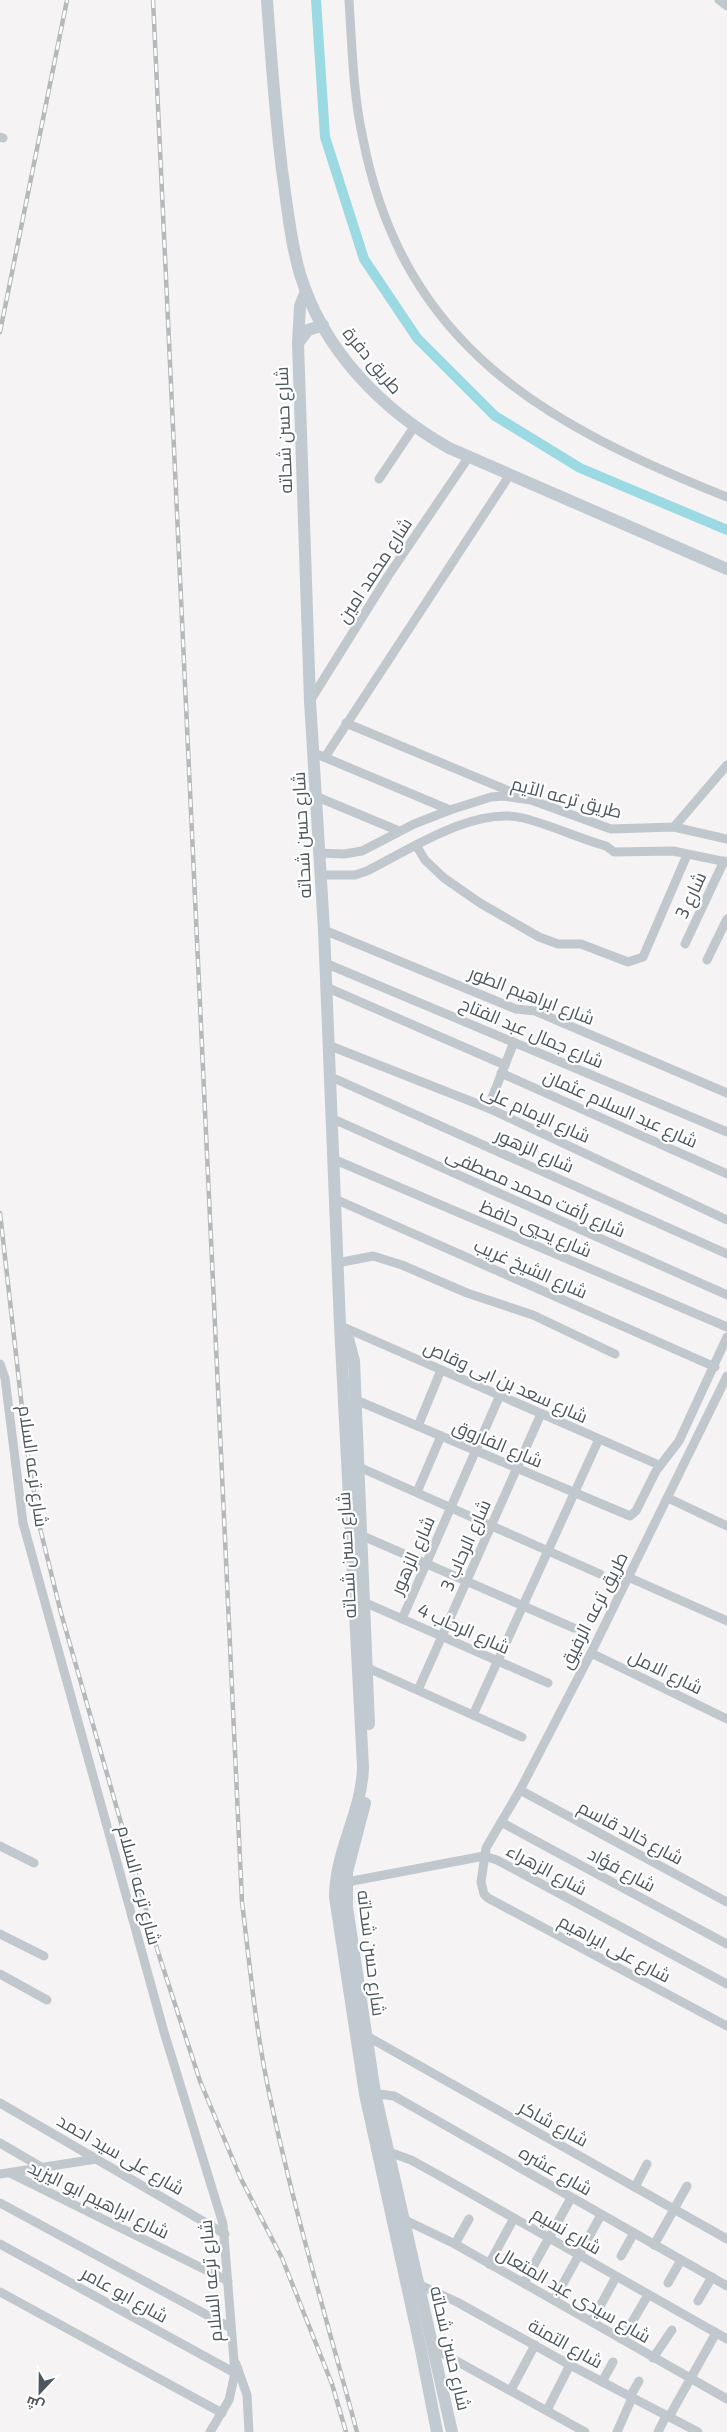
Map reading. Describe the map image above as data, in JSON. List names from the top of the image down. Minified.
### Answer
{"streets":{"main road":["طريق دفرة","شارع حسن شحاته"],"street":["شارع محمد امين","طريق ترعه الآيم","شارع 3","شارع ابراهيم الطور","شارع جمال عبد الفتاح","شارع عبد السلام عثمان","شارع الإمام على","شارع الزهور","شارع رأفت محمد مصطفى","شارع يحيي حافظ","شارع الشيخ غريب","شارع سعد بن ابى وقاص","شارع الفاروق","شارع ترعه السلام","شارع الرحاب 3","طريق ترعه الرفيق","شارع الرحاب 4","شارع الامل","شارع خالد قاسم","شارع الزهراء","شارع فؤاد","شارع على ابراهيم","شارع شاكر","شارع على سيد احمد","شارع عشره","شارع ابراهيم ابو اليزيد","شارع نسيم","شارع ابو عامر","شارع سيدى عبد المتعال","شارع التمنة"]},"crossings":[["طريق دفرة","شارع حسن شحاته"],["طريق دفرة","شارع محمد امين"],["شارع حسن شحاته","شارع محمد امين"],["شارع حسن شحاته","طريق ترعه الآيم"],["شارع حسن شحاته","شارع ابراهيم الطور"],["شارع حسن شحاته","شارع جمال عبد الفتاح"],["شارع حسن شحاته","شارع عبد السلام عثمان"],["شارع حسن شحاته","شارع الإمام على"],["شارع حسن شحاته","شارع الزهور"],["شارع حسن شحاته","شارع رأفت محمد مصطفى"],["شارع حسن شحاته","شارع يحيي حافظ"],["شارع حسن شحاته","شارع الشيخ غريب"],["شارع حسن شحاته","شارع سعد بن ابى وقاص"],["شارع حسن شحاته","شارع الفاروق"],["شارع حسن شحاته","شارع الرحاب 4"],["شارع حسن شحاته","شارع الزهراء"],["شارع حسن شحاته","شارع شاكر"],["شارع حسن شحاته","شارع عشره"],["شارع حسن شحاته","شارع نسيم"],["شارع حسن شحاته","شارع سيدى عبد المتعال"],["شارع حسن شحاته","شارع التمنة"],["طريق ترعه الآيم","شارع 3"],["شارع الزهور","شارع سعد بن ابى وقاص"],["شارع الزهور","شارع الفاروق"],["شارع الزهور","شارع الرحاب 4"],["شارع سعد بن ابى وقاص","شارع الفاروق"],["شارع سعد بن ابى وقاص","شارع الرحاب 3"],["شارع الفاروق","شارع الرحاب 3"],["شارع ترعه السلام","شارع على سيد احمد"],["شارع ترعه السلام","شارع ابراهيم ابو اليزيد"],["شارع ترعه السلام","شارع ابو عامر"],["شارع الرحاب 3","شارع الرحاب 4"],["طريق ترعه الرفيق","شارع الامل"],["طريق ترعه الرفيق","شارع خالد قاسم"],["طريق ترعه الرفيق","شارع الزهراء"],["طريق ترعه الرفيق","شارع فؤاد"],["طريق ترعه الرفيق","شارع على ابراهيم"]],"north":"bottom"}
